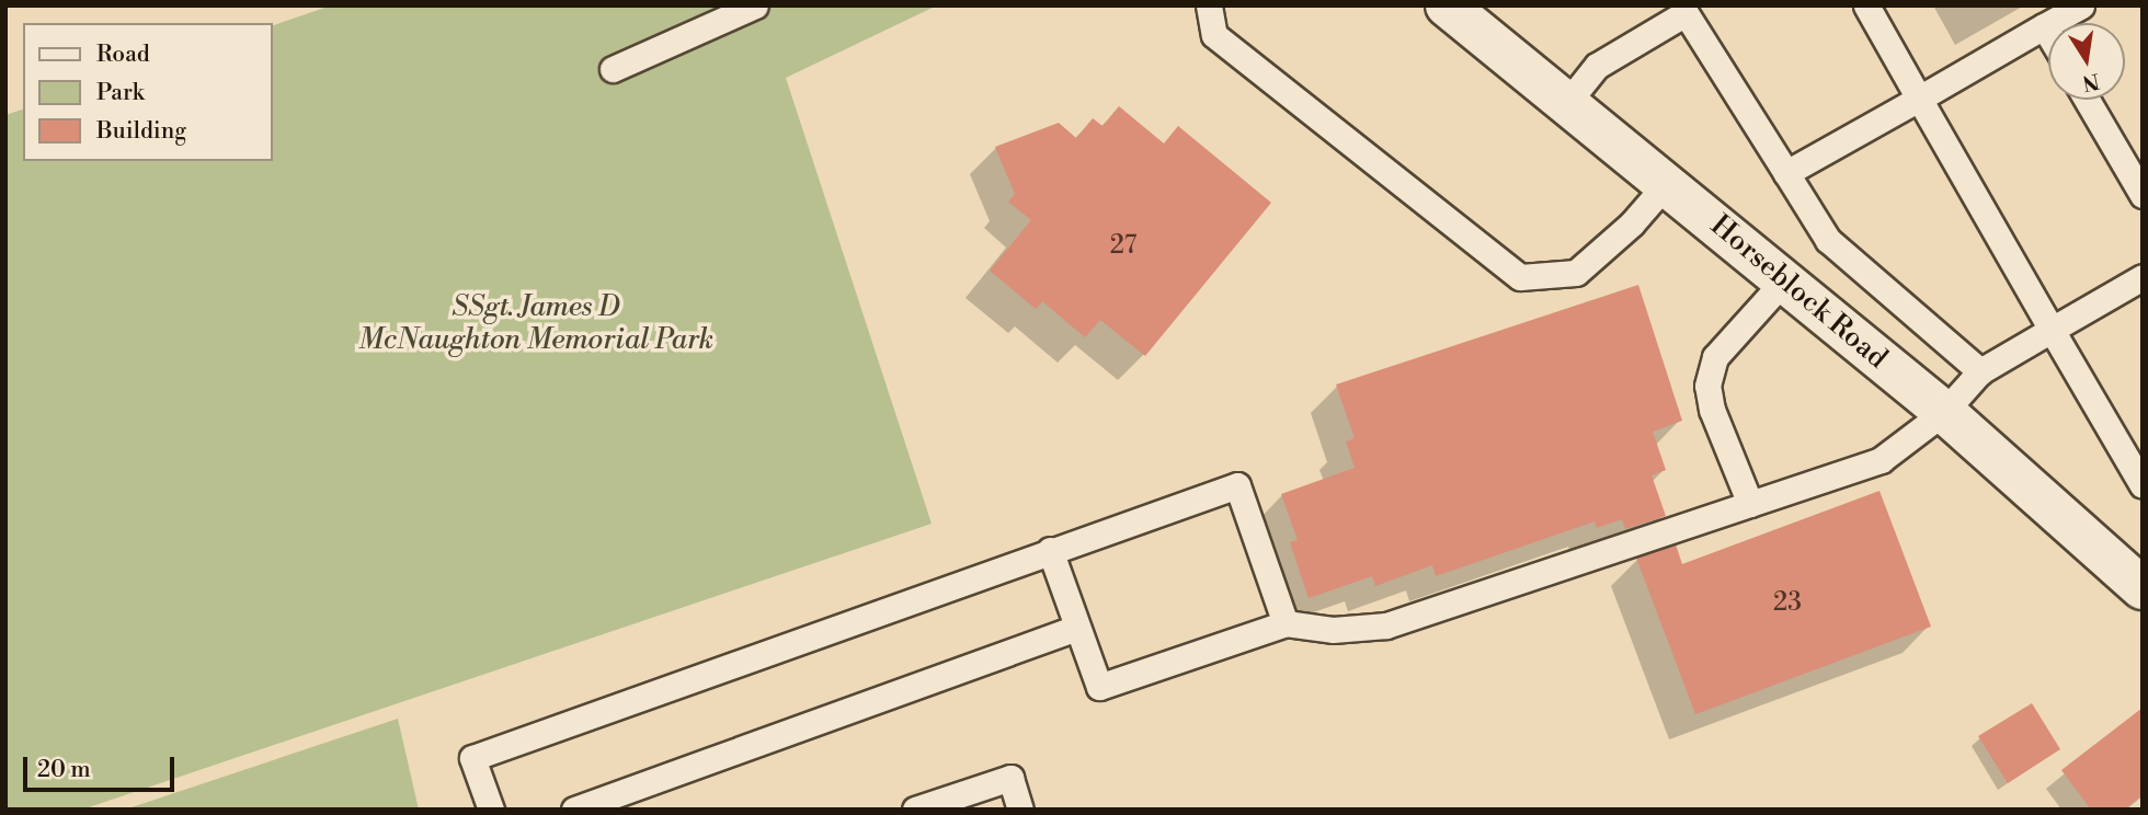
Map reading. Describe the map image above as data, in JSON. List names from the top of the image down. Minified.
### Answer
{"streets":{"street":["Horseblock Road"]},"parks":["SSgt. James D McNaughton Memorial Park"],"house_numbers":["27","23"],"legend":["Road","Park","Building"],"scale_bar":"20 m","north":"bottom"}
